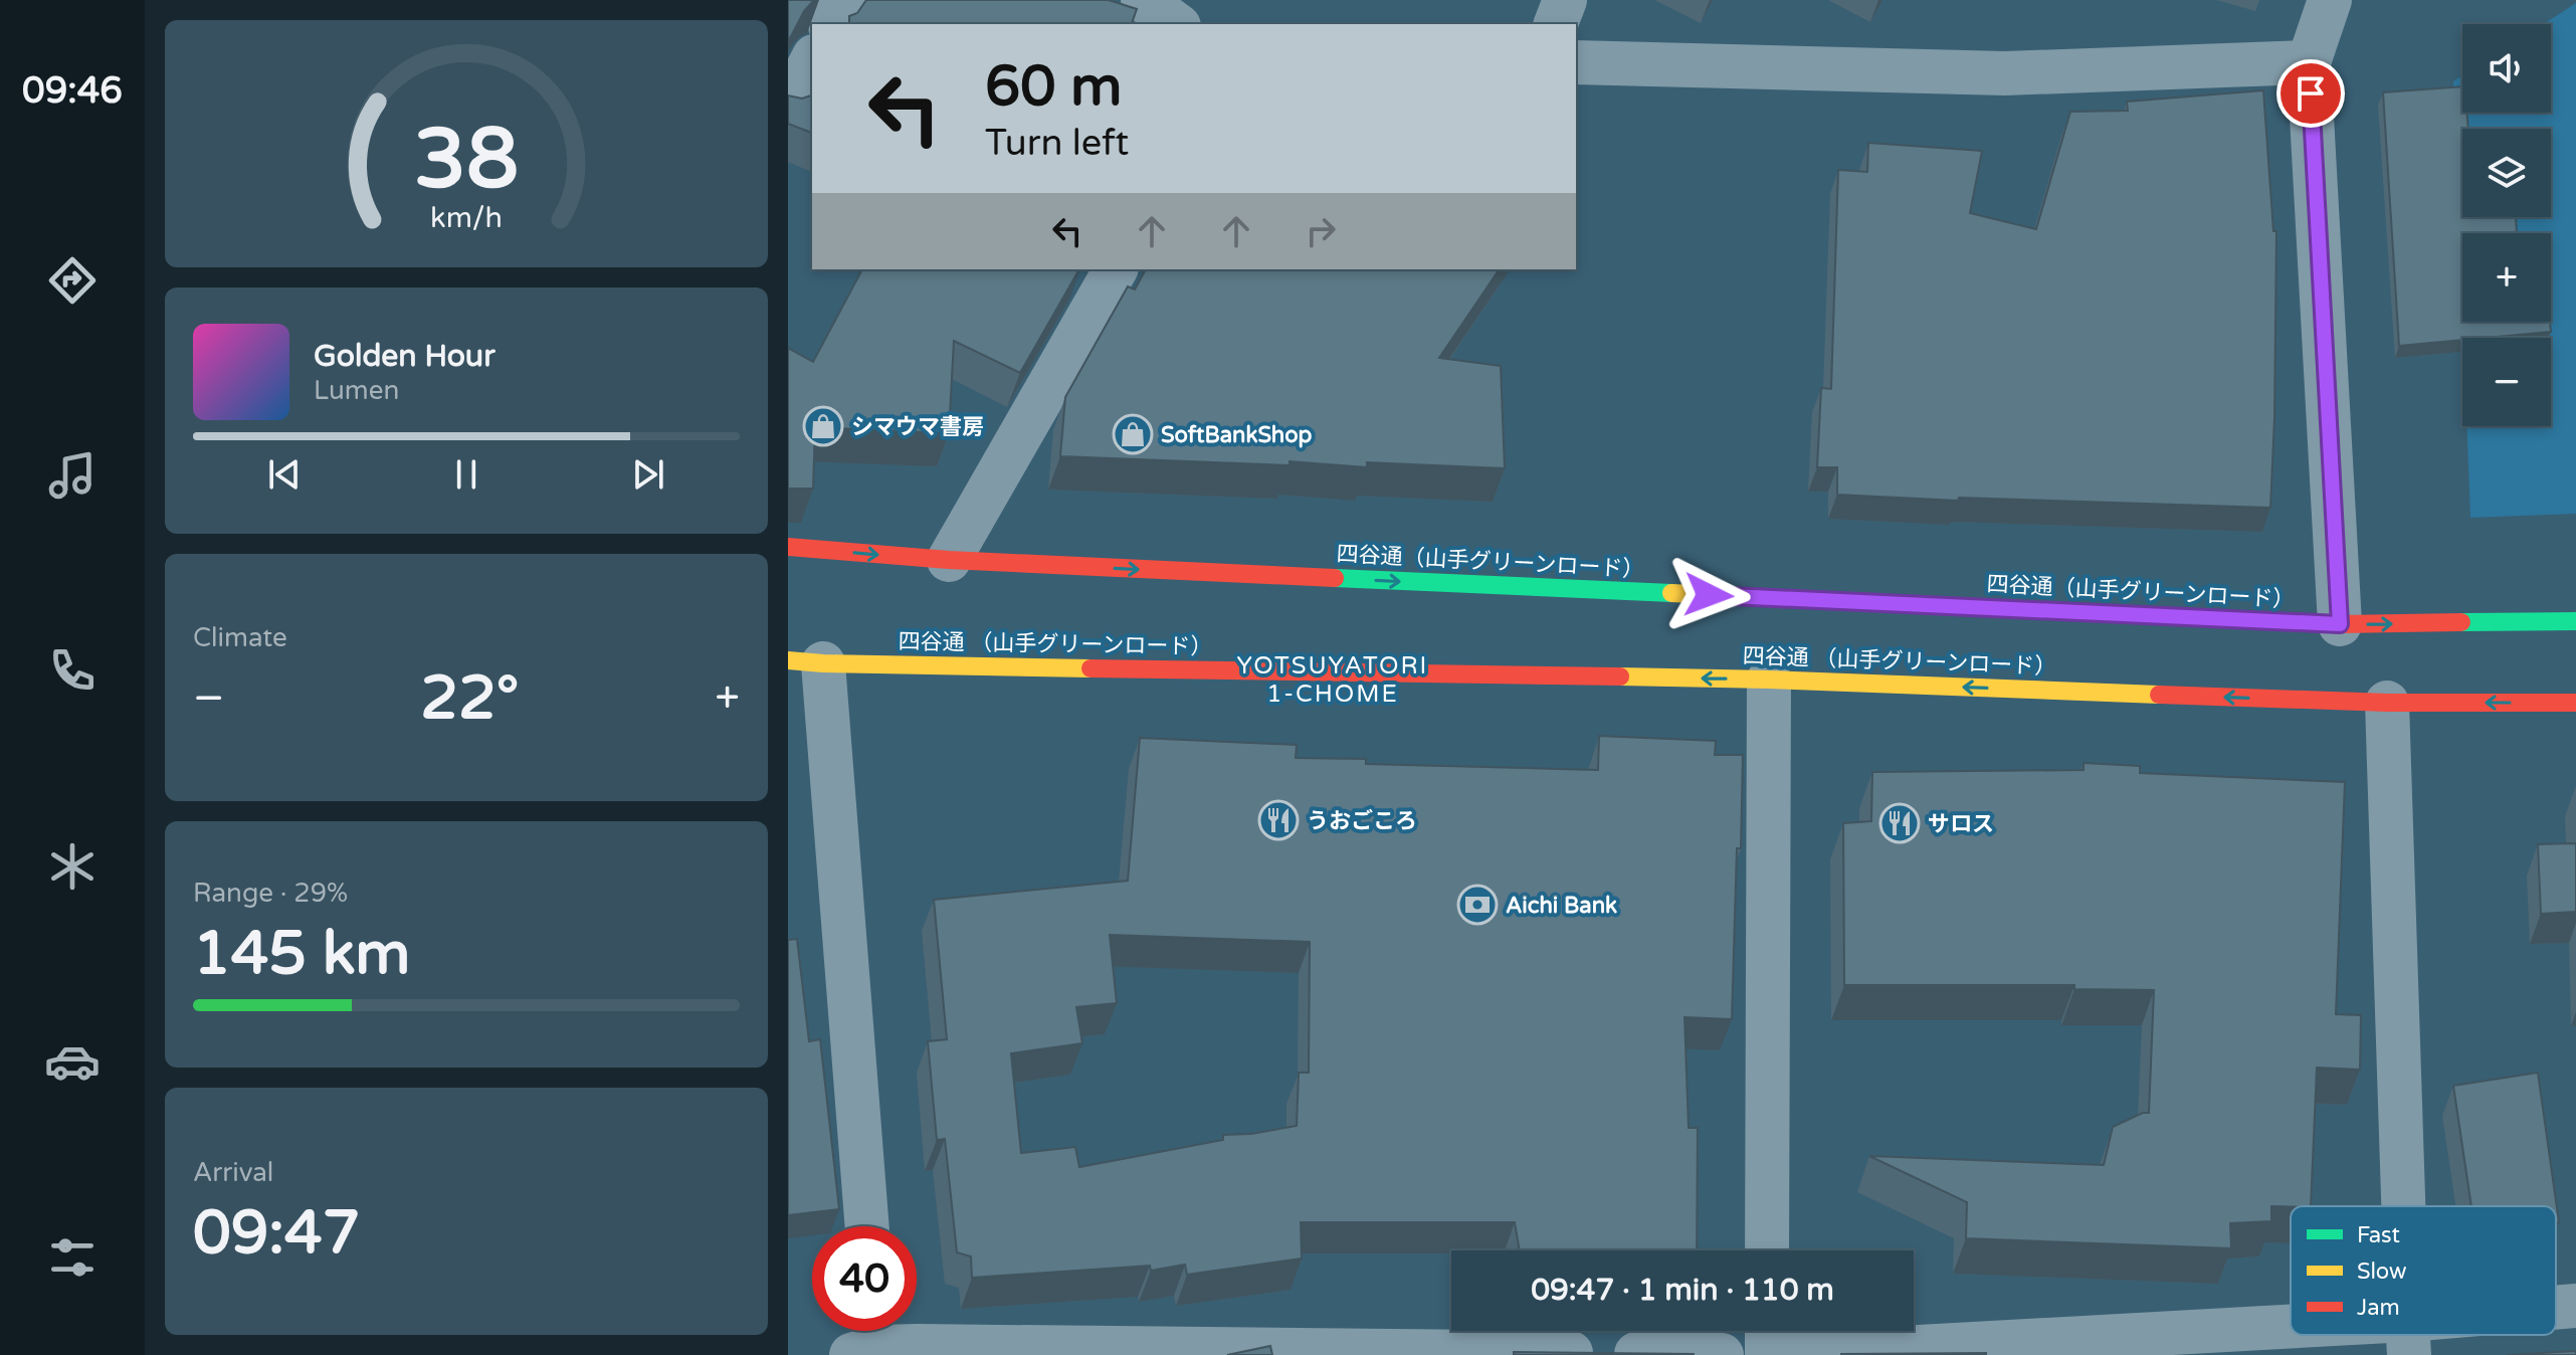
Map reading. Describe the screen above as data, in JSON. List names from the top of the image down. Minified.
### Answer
{"streets":{"street":["四谷通（山手グリーンロード）","四谷通 （山手グリーンロード）"]},"one_way":["四谷通（山手グリーンロード）","四谷通 （山手グリーンロード）"],"districts":["YOTSUYATORI 1-CHOME"],"places":{"shop":["シマウマ書房","SoftBankShop"],"restaurant":["うおごころ","サロス"],"bank":["Aichi Bank"]},"legend":["Fast","Slow","Jam"],"page":{"tabs":"09:46","map_buttons":["+","−"],"turn":["60 m","Turn left"],"song":["Golden Hour","Lumen"],"tile":["Climate",["Range · 29%","145 km"],["Arrival","09:47"]],"heat":["−","22°","+"],"limit":"40","trip":"09:47 · 1 min · 110 m","gauge":["38","km/h"]}}
